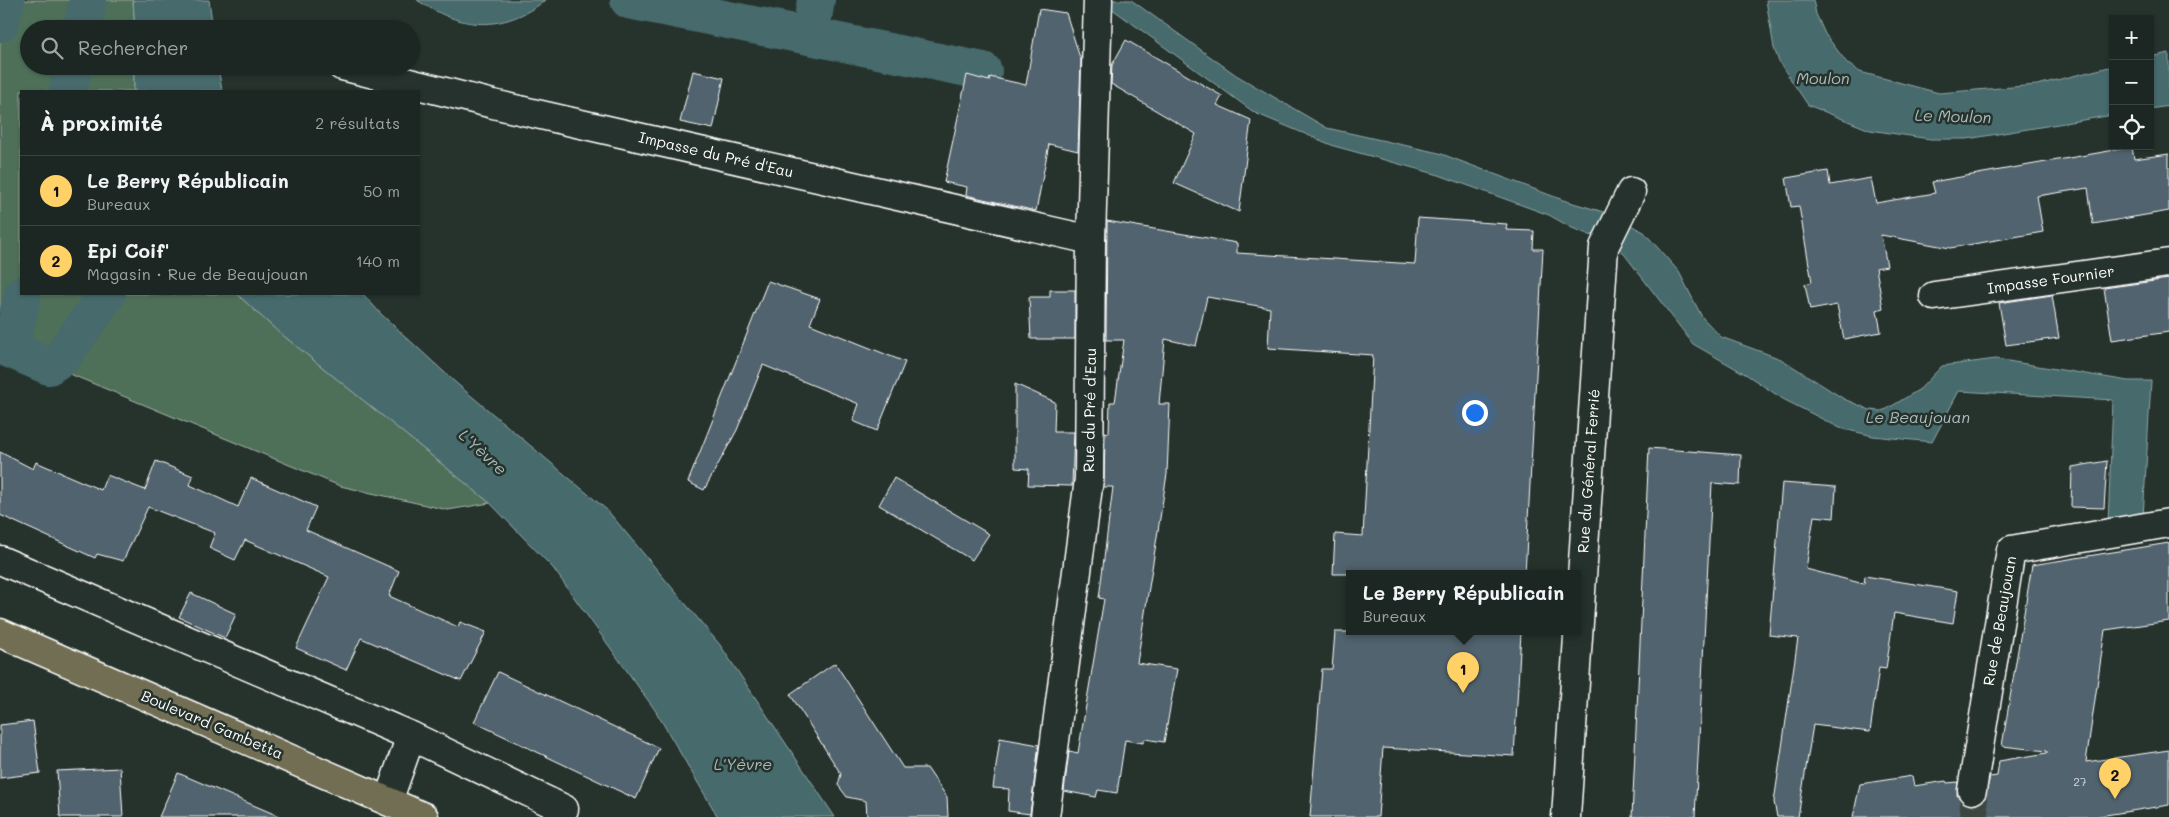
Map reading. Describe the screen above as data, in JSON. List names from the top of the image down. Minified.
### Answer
{"streets":{"main road":["Boulevard Gambetta"],"street":["Impasse du Pré d'Eau","Impasse Fournier","Rue du Pré d'Eau","Rue du Général Ferrié","Rue de Beaujouan"]},"crossings":[["Impasse du Pré d'Eau","Rue du Pré d'Eau"]],"water":["Moulon","Le Moulon","Le Beaujouan","L'Yèvre"],"house_numbers":["27"],"page":{"map_buttons":["+","−"],"search":"Rechercher","heading":["À proximité","2 résultats"],"list":[{"mark":"1","name":"Le Berry Républicain","note":"Bureaux","value":"50 m"},{"mark":"2","name":"Epi Coif'","note":"Magasin · Rue de Beaujouan","value":"140 m"}],"popup":["Le Berry Républicain","Bureaux"],"pins":["1","2"]}}
